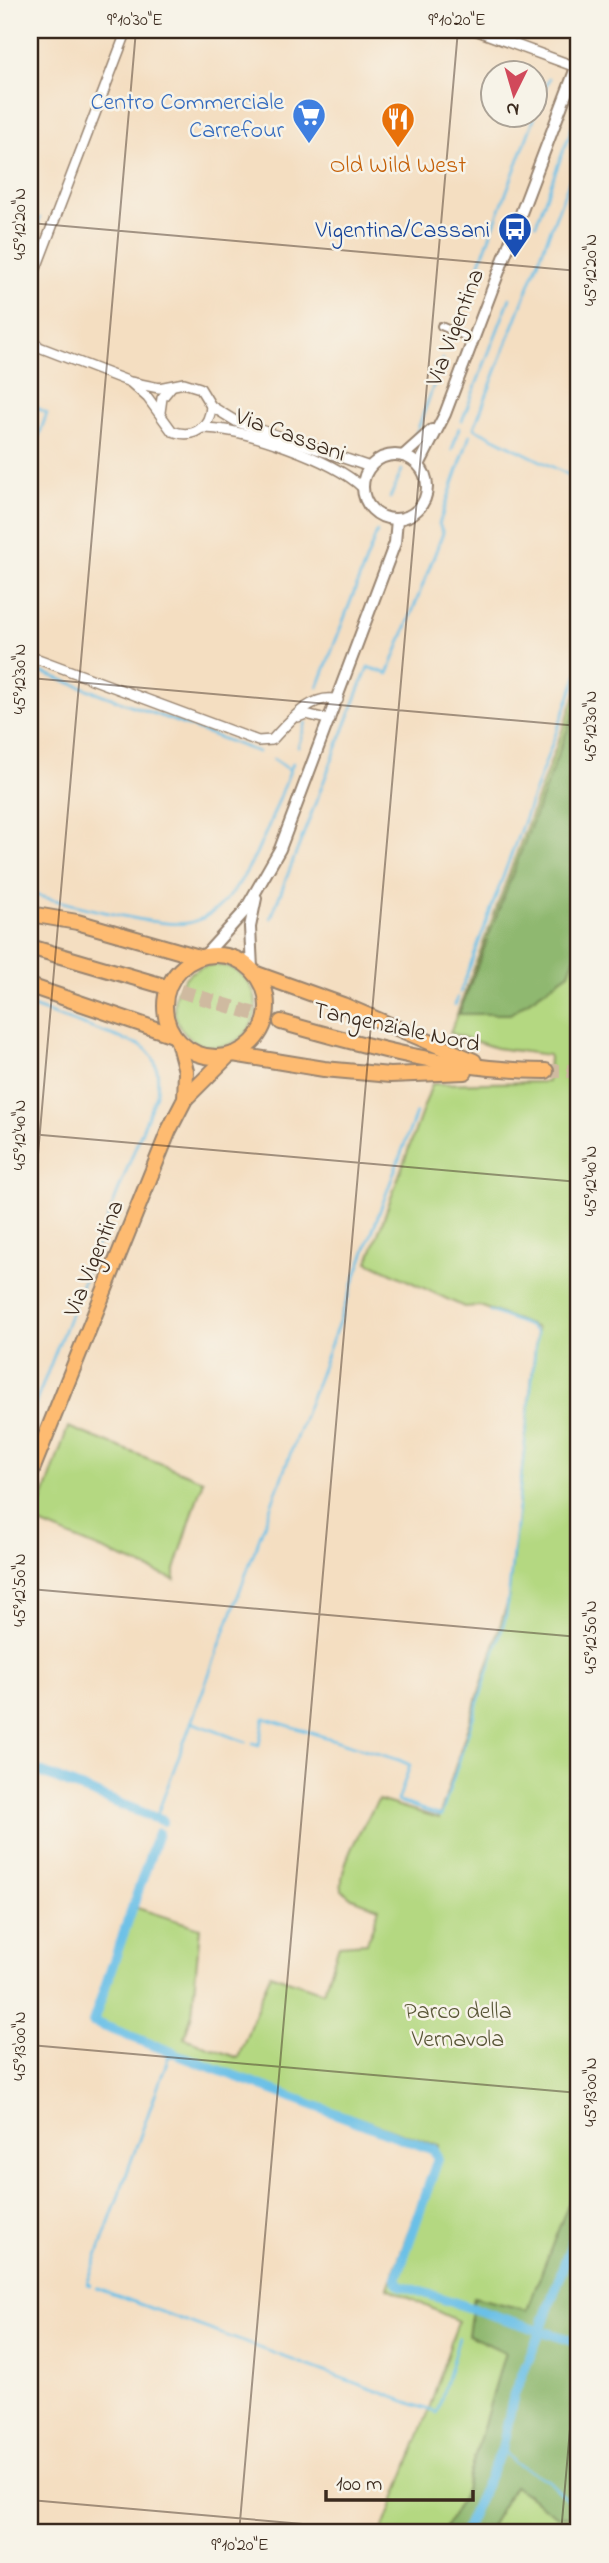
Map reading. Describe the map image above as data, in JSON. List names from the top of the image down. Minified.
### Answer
{"streets":{"main road":["Via Vigentina","Tangenziale Nord"],"street":["Via Cassani"]},"crossings":[["Via Vigentina","Via Cassani"]],"parks":["Parco della Vernavola"],"places":{"supermarket":["Centro Commerciale Carrefour"],"restaurant":["Old Wild West"],"bus stop":["Vigentina/Cassani"]},"scale_bar":"100 m","north":"bottom","coordinates":["9°10'30\"E","9°10'20\"E","45°12'20\"N","45°12'30\"N","45°12'40\"N","45°12'50\"N","45°13'00\"N"]}
